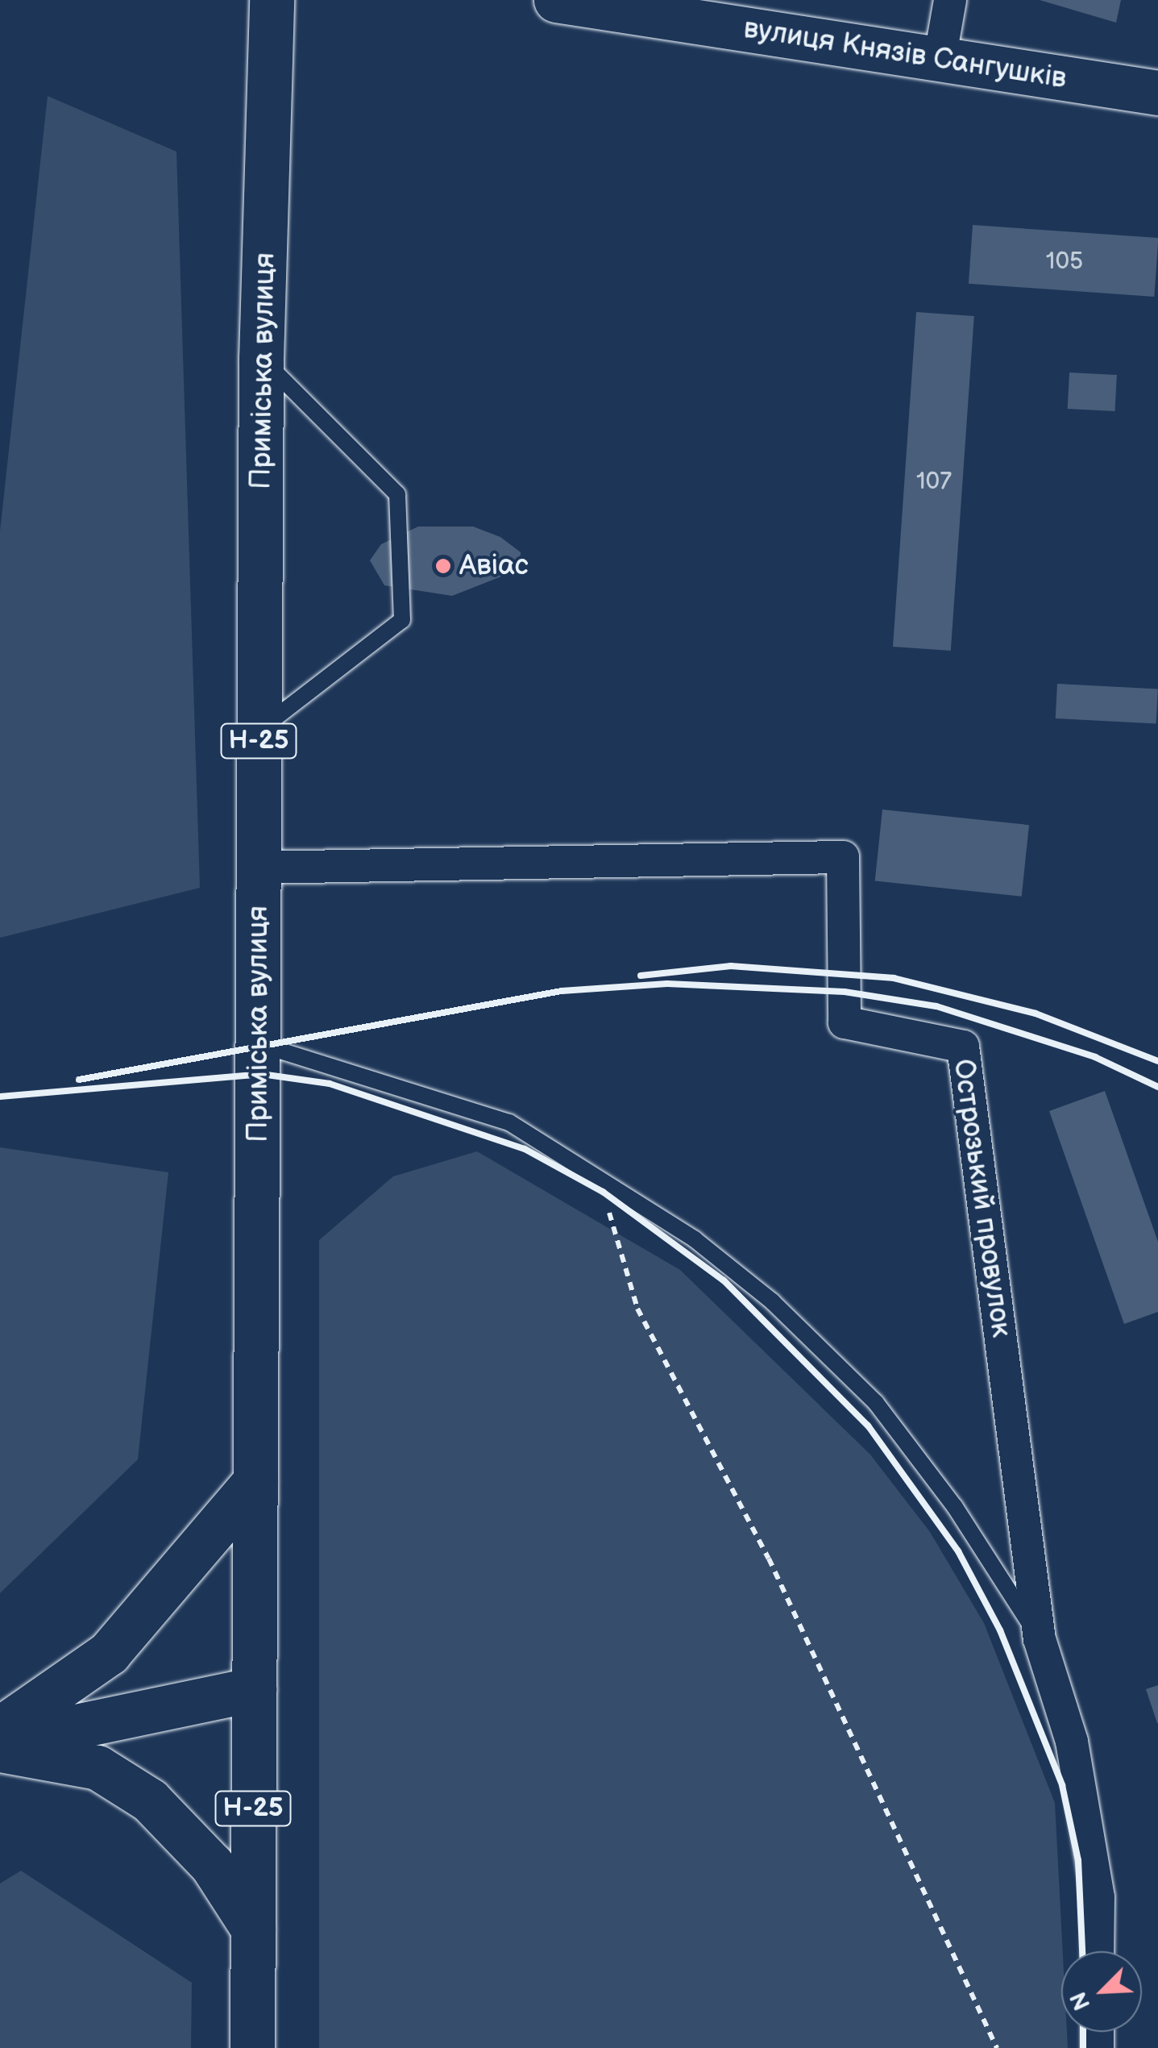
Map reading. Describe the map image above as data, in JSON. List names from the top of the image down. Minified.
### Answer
{"streets":{"main road":["вулиця Князів Сангушків","Приміська вулиця","Н-25"],"street":["Острозький провулок"]},"crossings":[["Приміська вулиця","Острозький провулок"]],"places":["Авіас"],"house_numbers":["105","107"],"north":"bottom left"}
